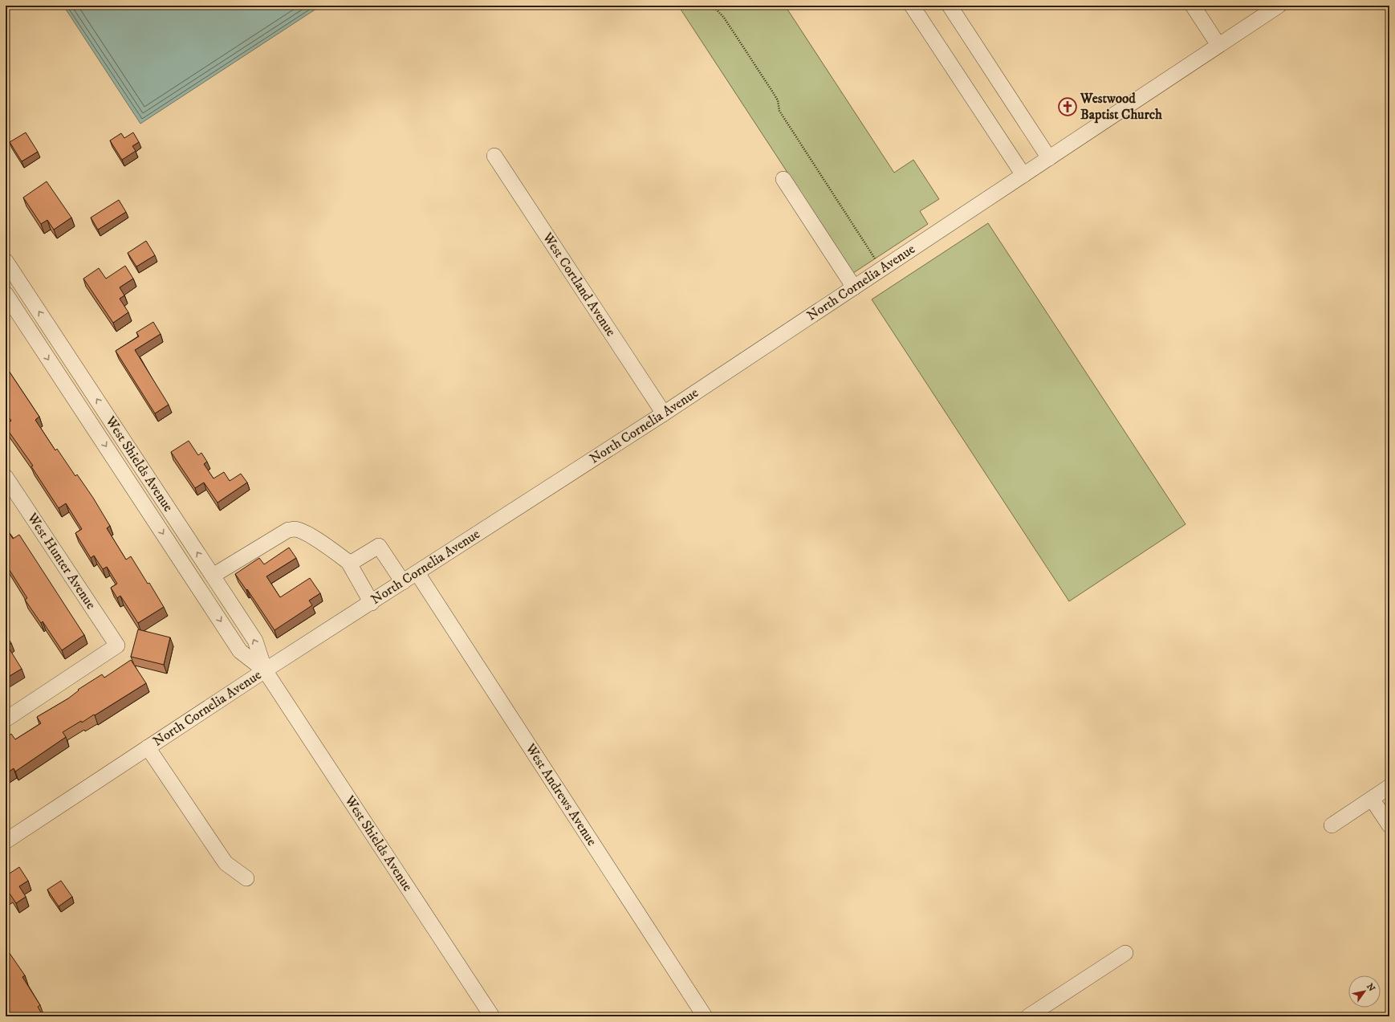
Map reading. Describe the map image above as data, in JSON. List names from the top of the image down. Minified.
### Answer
{"streets":{"street":["North Cornelia Avenue","West Cortland Avenue","West Shields Avenue","West Hunter Avenue","West Andrews Avenue"]},"crossings":[["North Cornelia Avenue","West Cortland Avenue"],["North Cornelia Avenue","West Shields Avenue"],["North Cornelia Avenue","West Andrews Avenue"]],"places":{"church":["Westwood Baptist Church"]},"north":"top right"}
